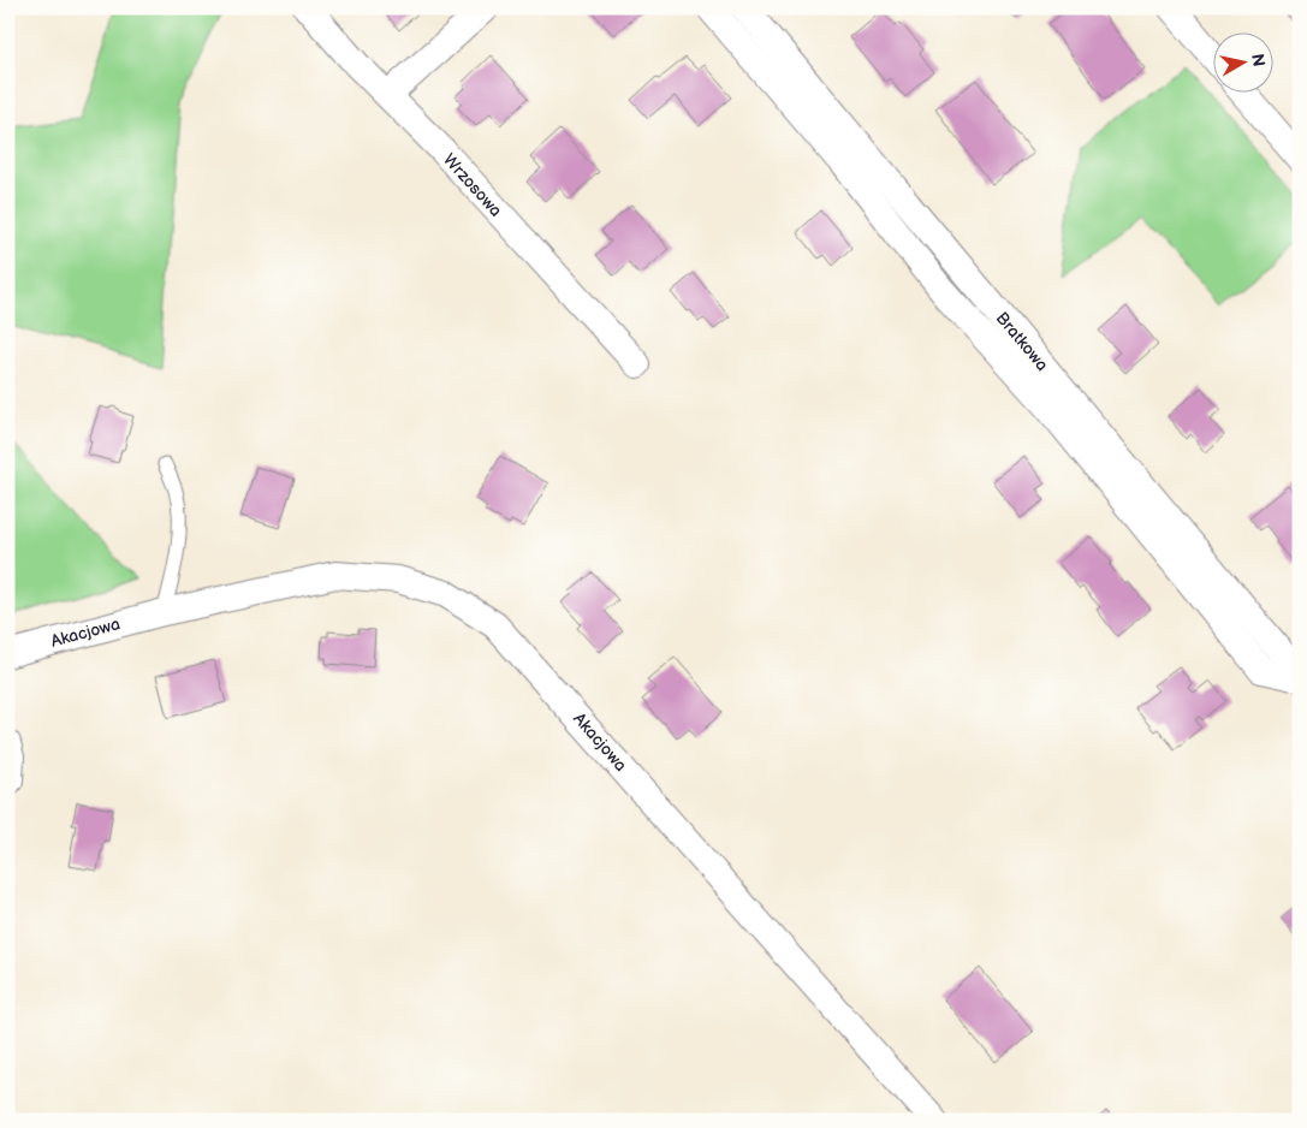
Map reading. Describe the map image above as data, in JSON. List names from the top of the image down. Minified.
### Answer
{"streets":{"street":["Wrzosowa","Bratkowa","Akacjowa"]},"north":"right"}
